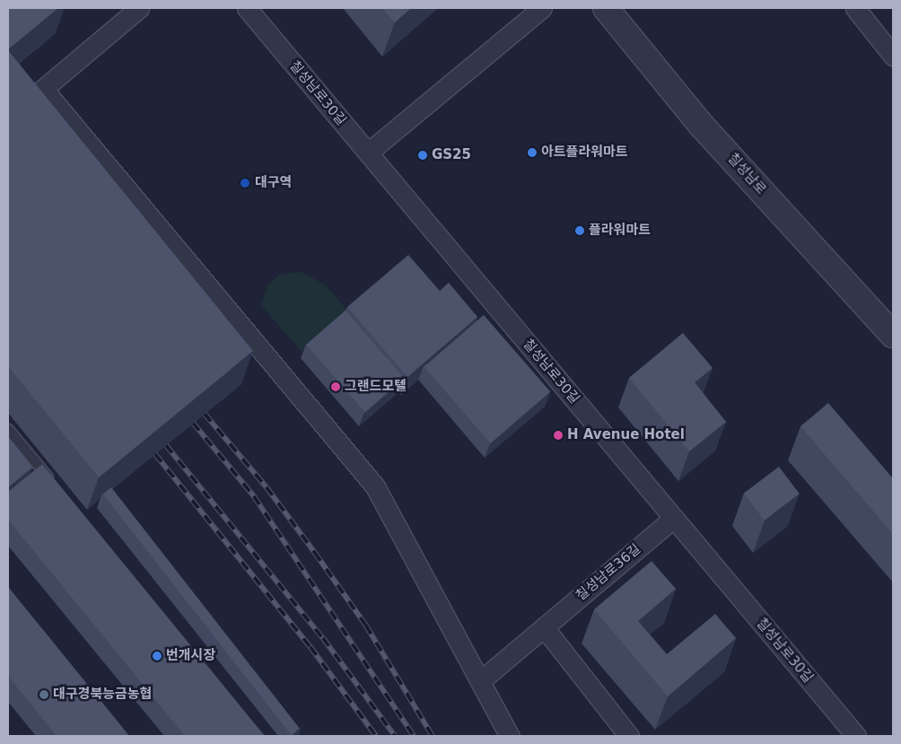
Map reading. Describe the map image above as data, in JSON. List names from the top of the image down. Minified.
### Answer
{"streets":{"street":["칠성남로30길","칠성남로","칠성남로36길"]},"crossings":[["칠성남로30길","칠성남로36길"]],"places":["아트플라워마트","GS25","대구역","플라워마트","그랜드모텔","H Avenue Hotel","번개시장","대구경북능금농협"]}
